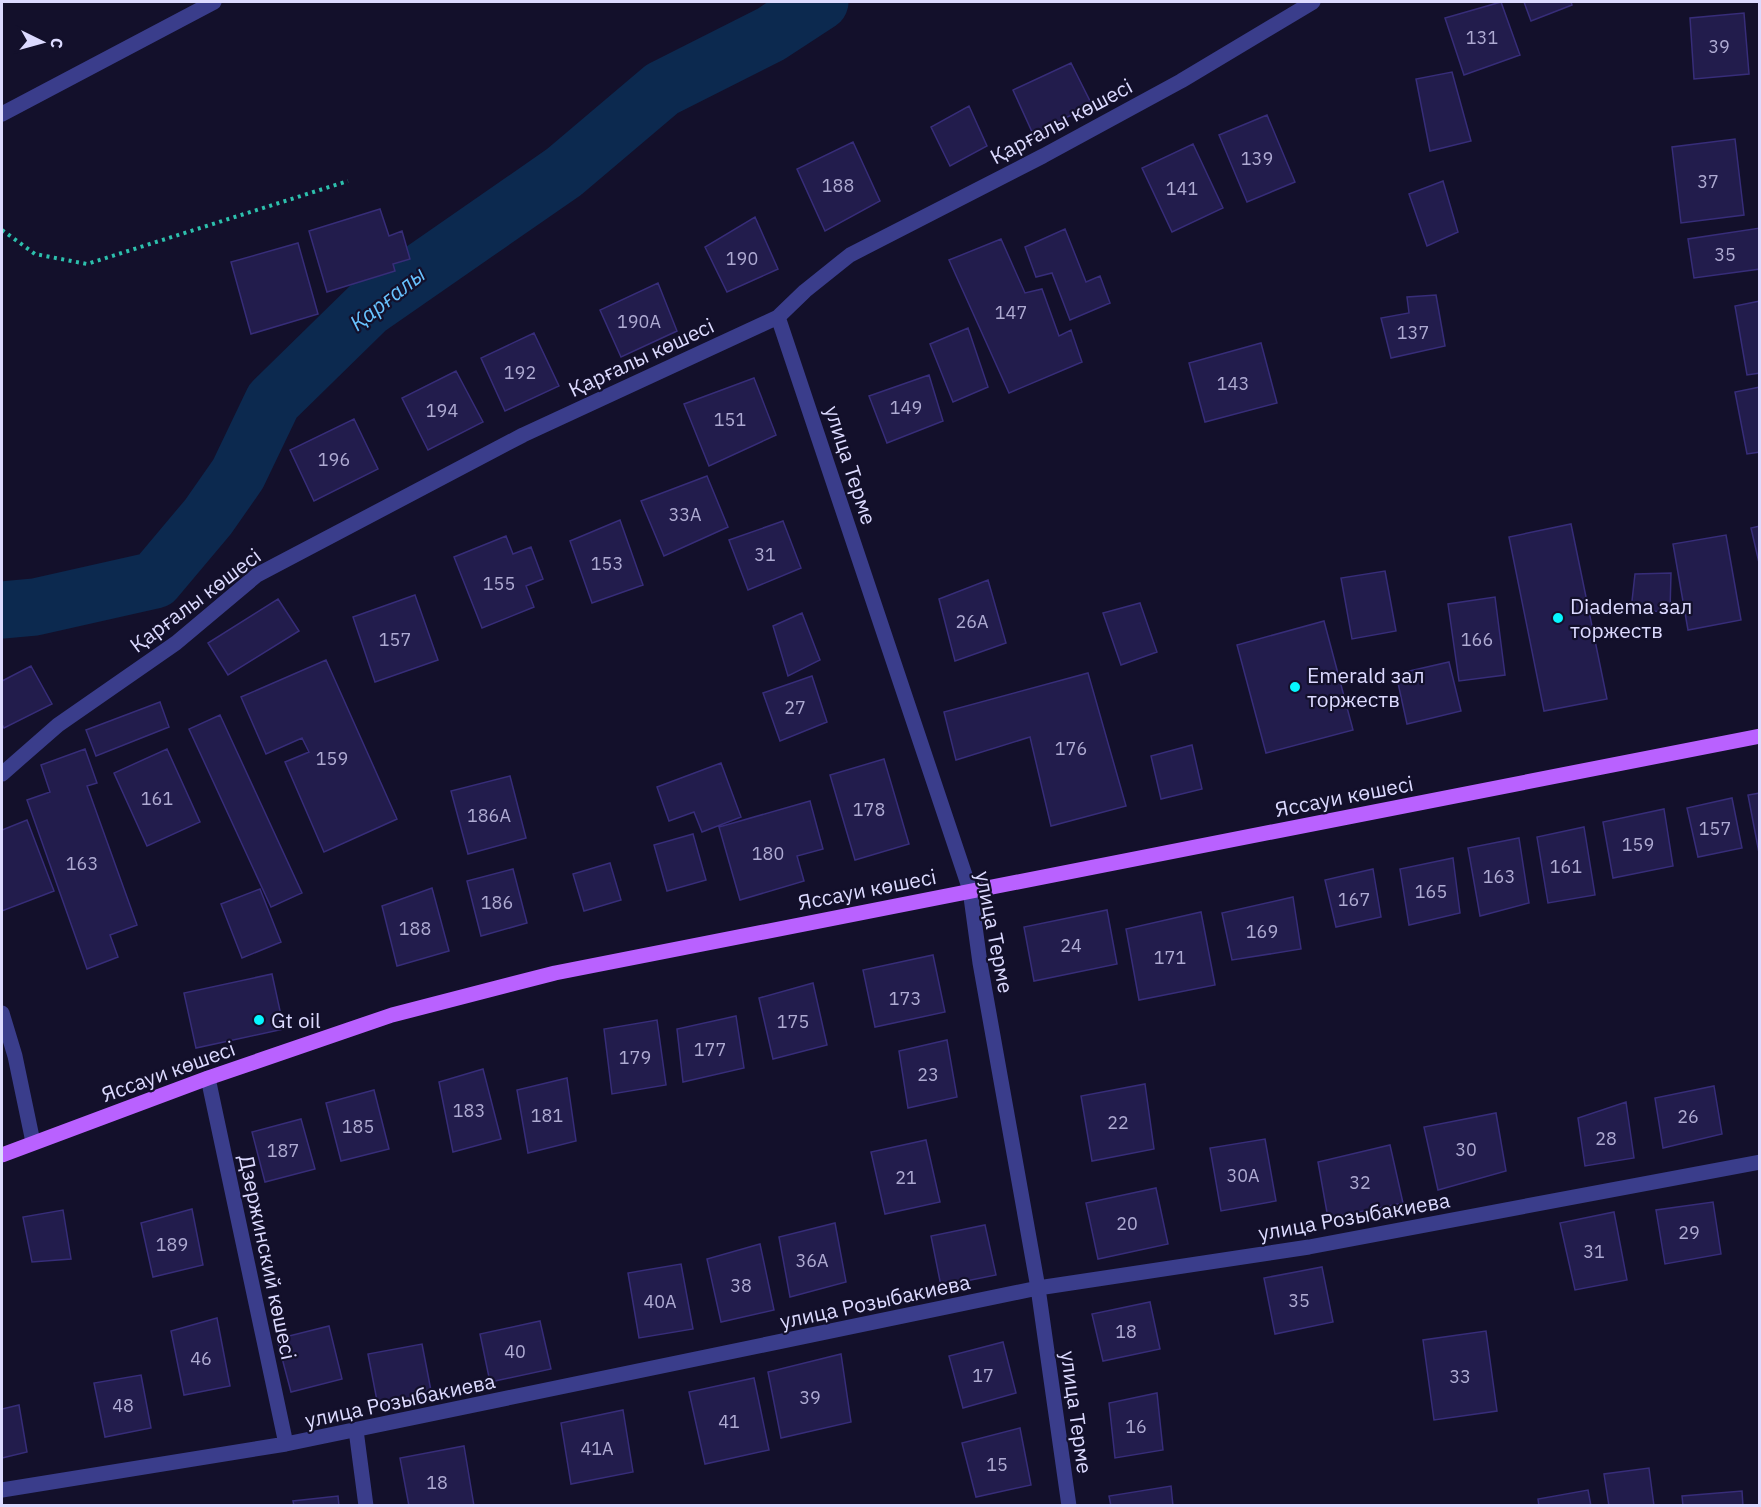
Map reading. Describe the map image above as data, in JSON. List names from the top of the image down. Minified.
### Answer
{"streets":{"main road":["Яссауи көшесі"],"street":["Қарғалы көшесі","улица Терме","улица Розыбакиева","Дзержинский көшесі"]},"crossings":[["Қарғалы көшесі","улица Терме"],["улица Терме","Яссауи көшесі"],["улица Терме","улица Розыбакиева"],["Яссауи көшесі","Дзержинский көшесі"],["улица Розыбакиева","Дзержинский көшесі"]],"water":["Қарғалы"],"places":["Diadema зал торжеств","Emerald зал торжеств","Gt oil"],"house_numbers":["131","39","139","37","188","141","35","190","147","190А","137","192","143","149","194","151","196","33А","31","153","155","26А","157","166","27","176","159","161","178","186А","157","159","180","163","161","163","165","167","186","188","169","24","171","173","175","177","179","23","183","181","26","22","185","28","30","187","30А","21","32","20","29","189","31","36А","38","35","40А","18","40","46","17","33","39","48","41","16","41А","15","18"],"north":"right"}
